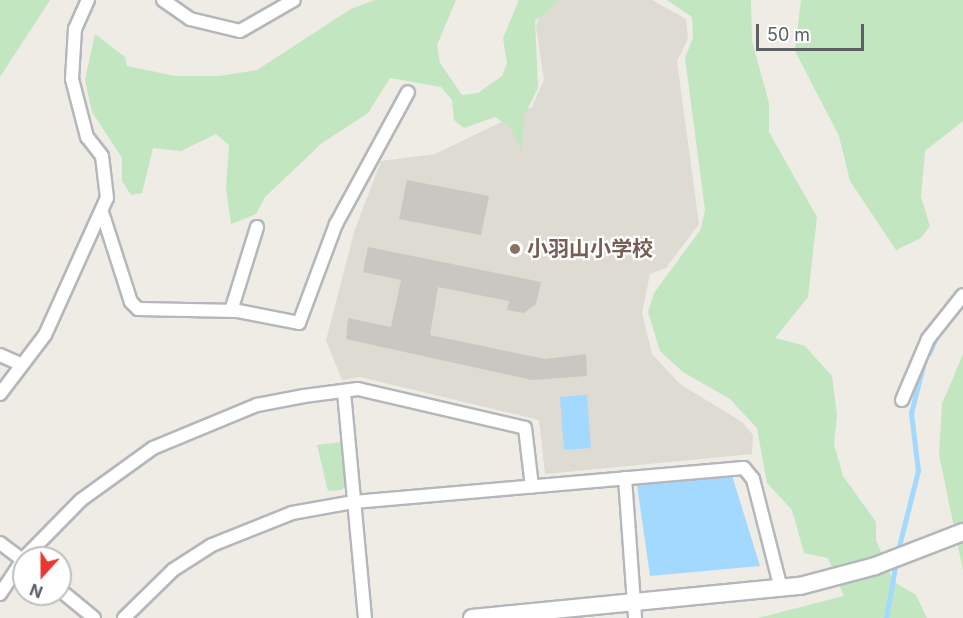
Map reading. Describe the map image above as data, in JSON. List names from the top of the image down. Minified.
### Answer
{"places":["小羽山小学校"],"scale_bar":"50 m","north":"bottom"}
